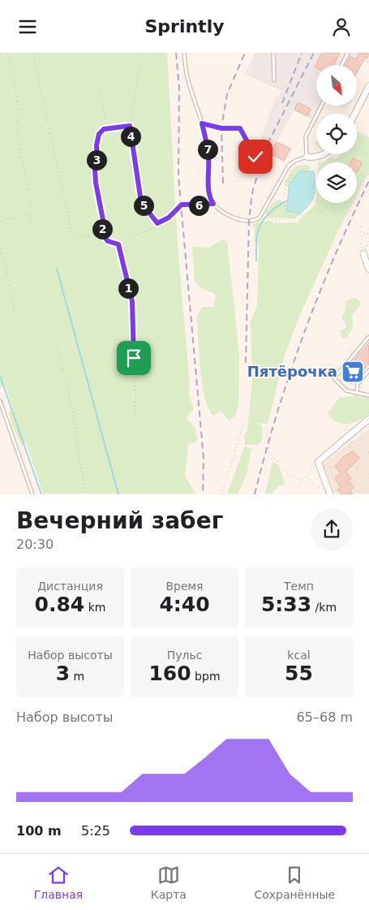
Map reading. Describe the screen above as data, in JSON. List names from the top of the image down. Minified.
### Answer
{"places":{"supermarket":["Пятёрочка"]},"north":"bottom right","page":{"header":"Sprintly","pins":["4","7","3","5","6","2","1"],"heading":["Вечерний забег","20:30"],"stats":[["Дистанция","0.84 km"],["Время","4:40"],["Темп","5:33 /km"],["Набор высоты","3 m"],["Пульс","160 bpm"],["kcal","55"]],"chart":["Набор высоты","65–68 m"],"list":[{"name":"100 m","note":"5:25"}],"tabs":["Главная","Карта","Сохранённые"]}}
